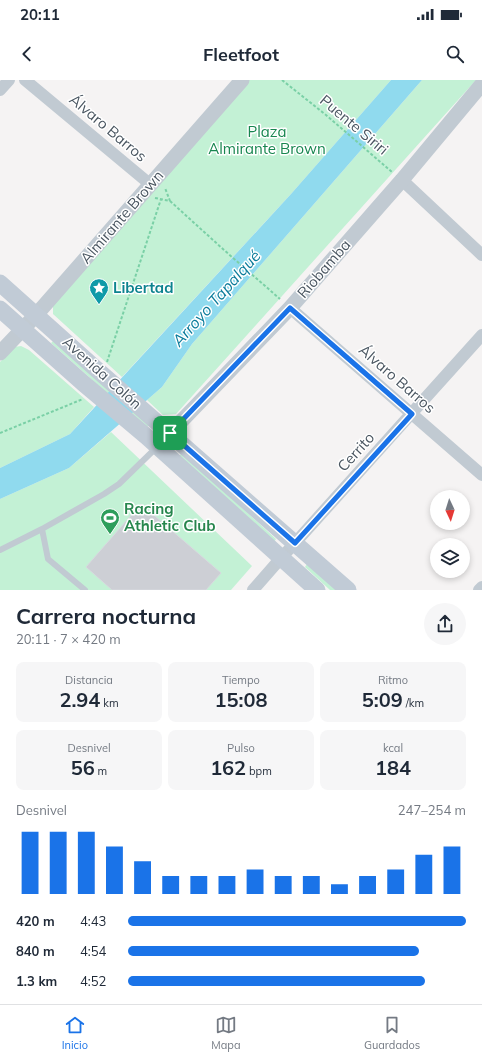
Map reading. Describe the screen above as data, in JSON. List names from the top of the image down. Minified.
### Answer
{"streets":{"main road":["Avenida Colón"],"street":["Álvaro Barros","Almirante Brown","Riobamba","Cerrito"],"path":["Puente Siriri"]},"crossings":[["Puente Siriri","Riobamba"],["Álvaro Barros","Almirante Brown"],["Álvaro Barros","Riobamba"],["Álvaro Barros","Cerrito"],["Almirante Brown","Avenida Colón"],["Riobamba","Avenida Colón"],["Avenida Colón","Cerrito"]],"water":["Arroyo Tapalqué"],"parks":["Plaza Almirante Brown"],"places":{"place":["Libertad"],"sports":["Racing Athletic Club"]},"north":"bottom","page":{"status":"20:11","header":"Fleetfoot","heading":["Carrera nocturna","20:11 · 7 × 420 m"],"stats":[["Distancia","2.94 km"],["Tiempo","15:08"],["Ritmo","5:09 /km"],["Desnivel","56 m"],["Pulso","162 bpm"],["kcal","184"]],"chart":["Desnivel","247–254 m"],"list":[{"name":"420 m","note":"4:43"},{"name":"840 m","note":"4:54"},{"name":"1.3 km","note":"4:52"}],"tabs":["Inicio","Mapa","Guardados"]}}
